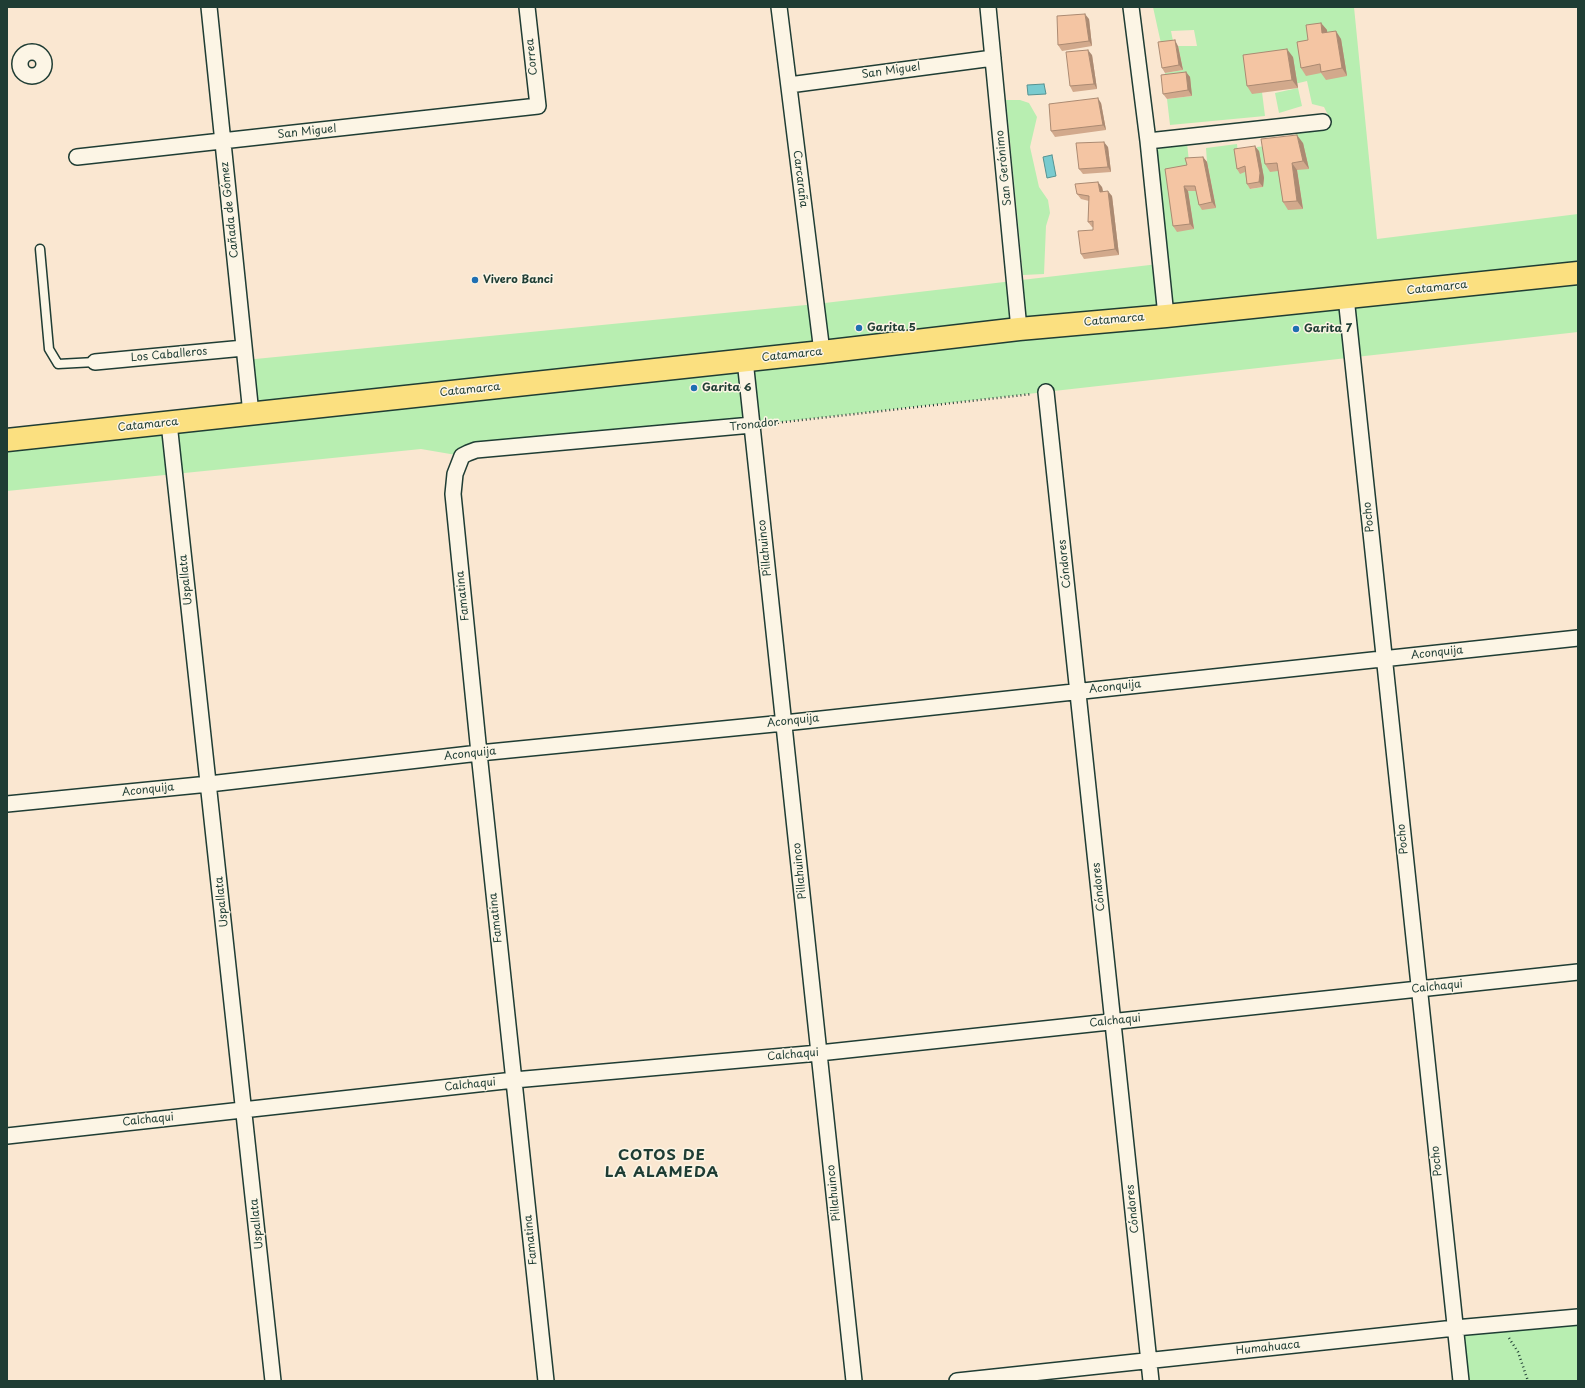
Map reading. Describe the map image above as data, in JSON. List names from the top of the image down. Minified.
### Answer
{"streets":{"main road":["Catamarca"],"street":["Correa","San Miguel","San Gerónimo","Carcaraña","Cañada de Gómez","Los Caballeros","Tronador","Pocho","Pillahuinco","Cóndores","Uspallata","Famatina","Aconquija","Calchaqui","Humahuaca"]},"crossings":[["Correa","San Miguel"],["San Miguel","San Gerónimo"],["San Miguel","Carcaraña"],["San Miguel","Cañada de Gómez"],["San Gerónimo","Catamarca"],["Carcaraña","Catamarca"],["Cañada de Gómez","Catamarca"],["Cañada de Gómez","Los Caballeros"],["Catamarca","Pocho"],["Catamarca","Pillahuinco"],["Catamarca","Uspallata"],["Tronador","Pillahuinco"],["Tronador","Cóndores"],["Tronador","Famatina"],["Pocho","Aconquija"],["Pocho","Calchaqui"],["Pocho","Humahuaca"],["Pillahuinco","Aconquija"],["Pillahuinco","Calchaqui"],["Cóndores","Aconquija"],["Cóndores","Calchaqui"],["Cóndores","Humahuaca"],["Uspallata","Aconquija"],["Uspallata","Calchaqui"],["Famatina","Aconquija"],["Famatina","Calchaqui"]],"districts":["COTOS DE LA ALAMEDA"],"places":["Vivero Banci","Garita 5","Garita 7","Garita 6"]}
